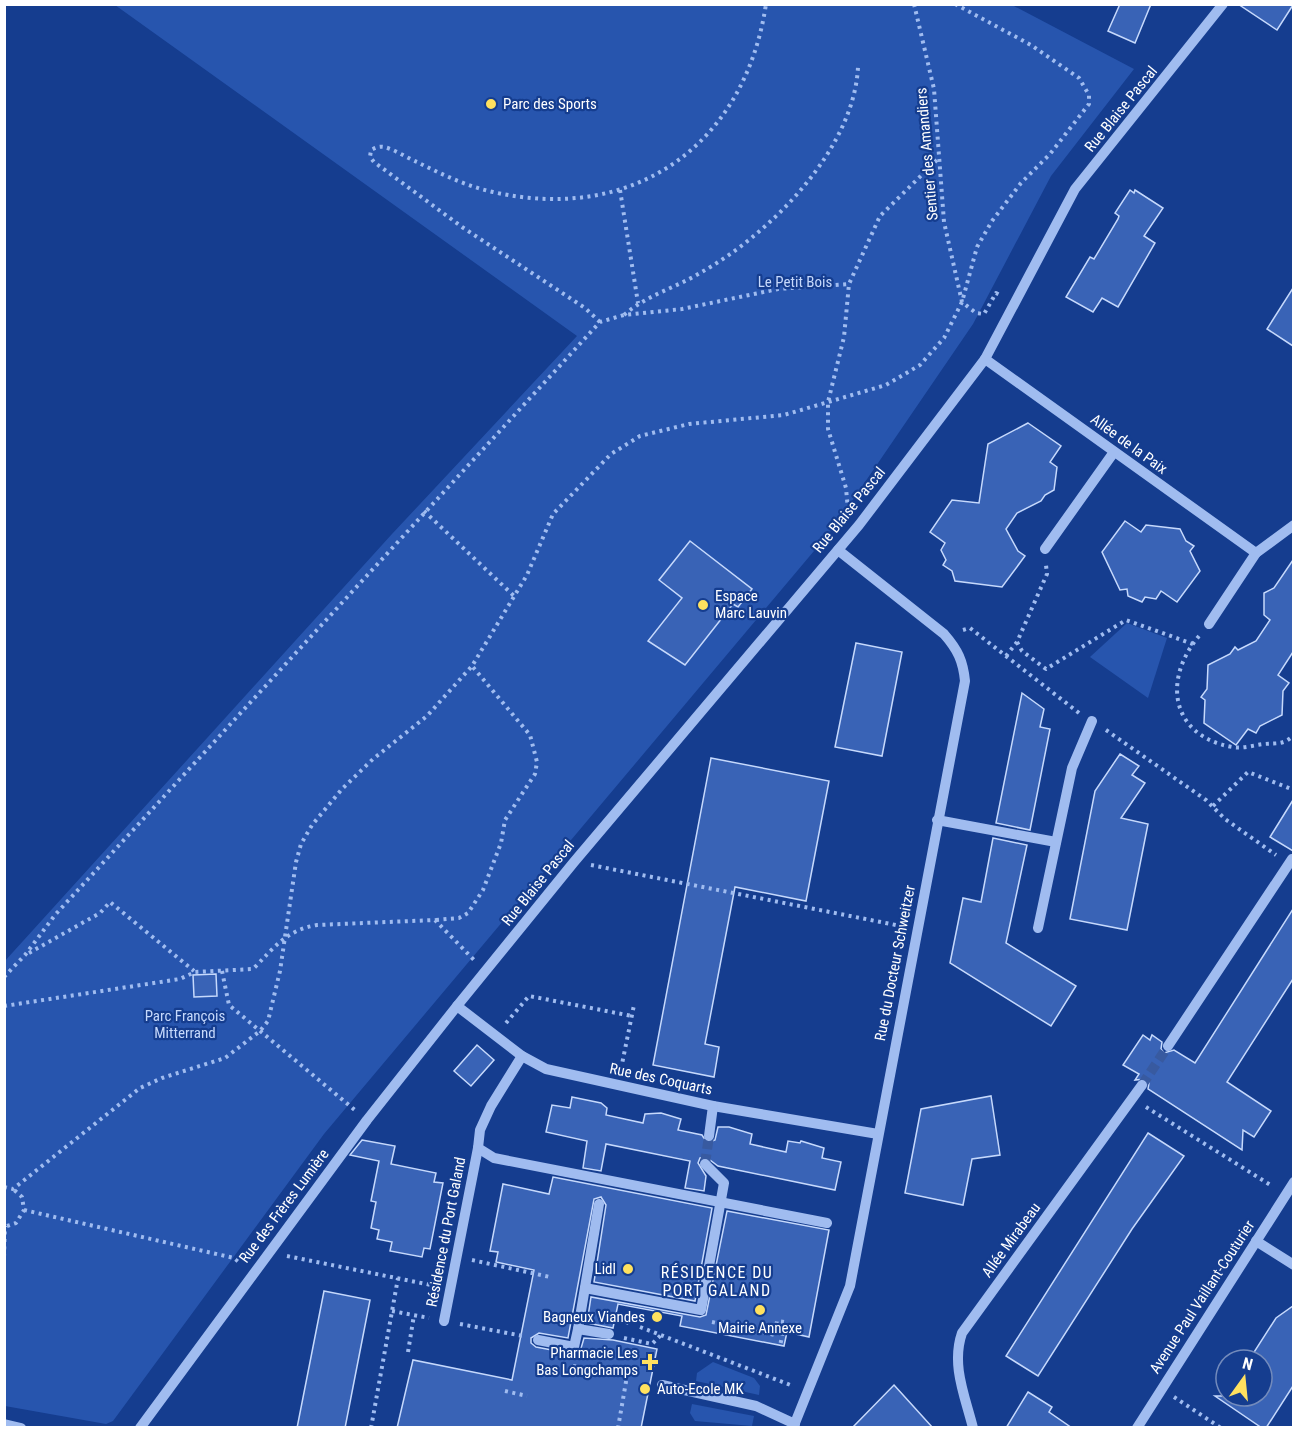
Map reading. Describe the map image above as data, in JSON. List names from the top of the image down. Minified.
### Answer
{"streets":{"street":["Rue Blaise Pascal","Allée de la Paix","Rue du Docteur Schweitzer","Rue des Coquarts","Rue des Frères Lumière","Résidence du Port Galand","Allée Mirabeau","Avenue Paul Vaillant-Couturier"],"path":["Sentier des Amandiers"]},"crossings":[["Rue Blaise Pascal","Allée de la Paix"],["Rue Blaise Pascal","Rue du Docteur Schweitzer"],["Rue Blaise Pascal","Rue des Coquarts"],["Rue Blaise Pascal","Rue des Frères Lumière"],["Rue du Docteur Schweitzer","Rue des Coquarts"],["Rue des Coquarts","Rue des Frères Lumière"],["Rue des Coquarts","Résidence du Port Galand"]],"districts":["RÉSIDENCE DU PORT GALAND"],"parks":["Le Petit Bois","Parc François Mitterrand"],"places":{"other":["Parc des Sports","Espace Marc Lauvin","Lidl","Mairie Annexe","Bagneux Viandes","Auto-Ecole MK"],"health":["Pharmacie Les Bas Longchamps"]},"north":"top"}
